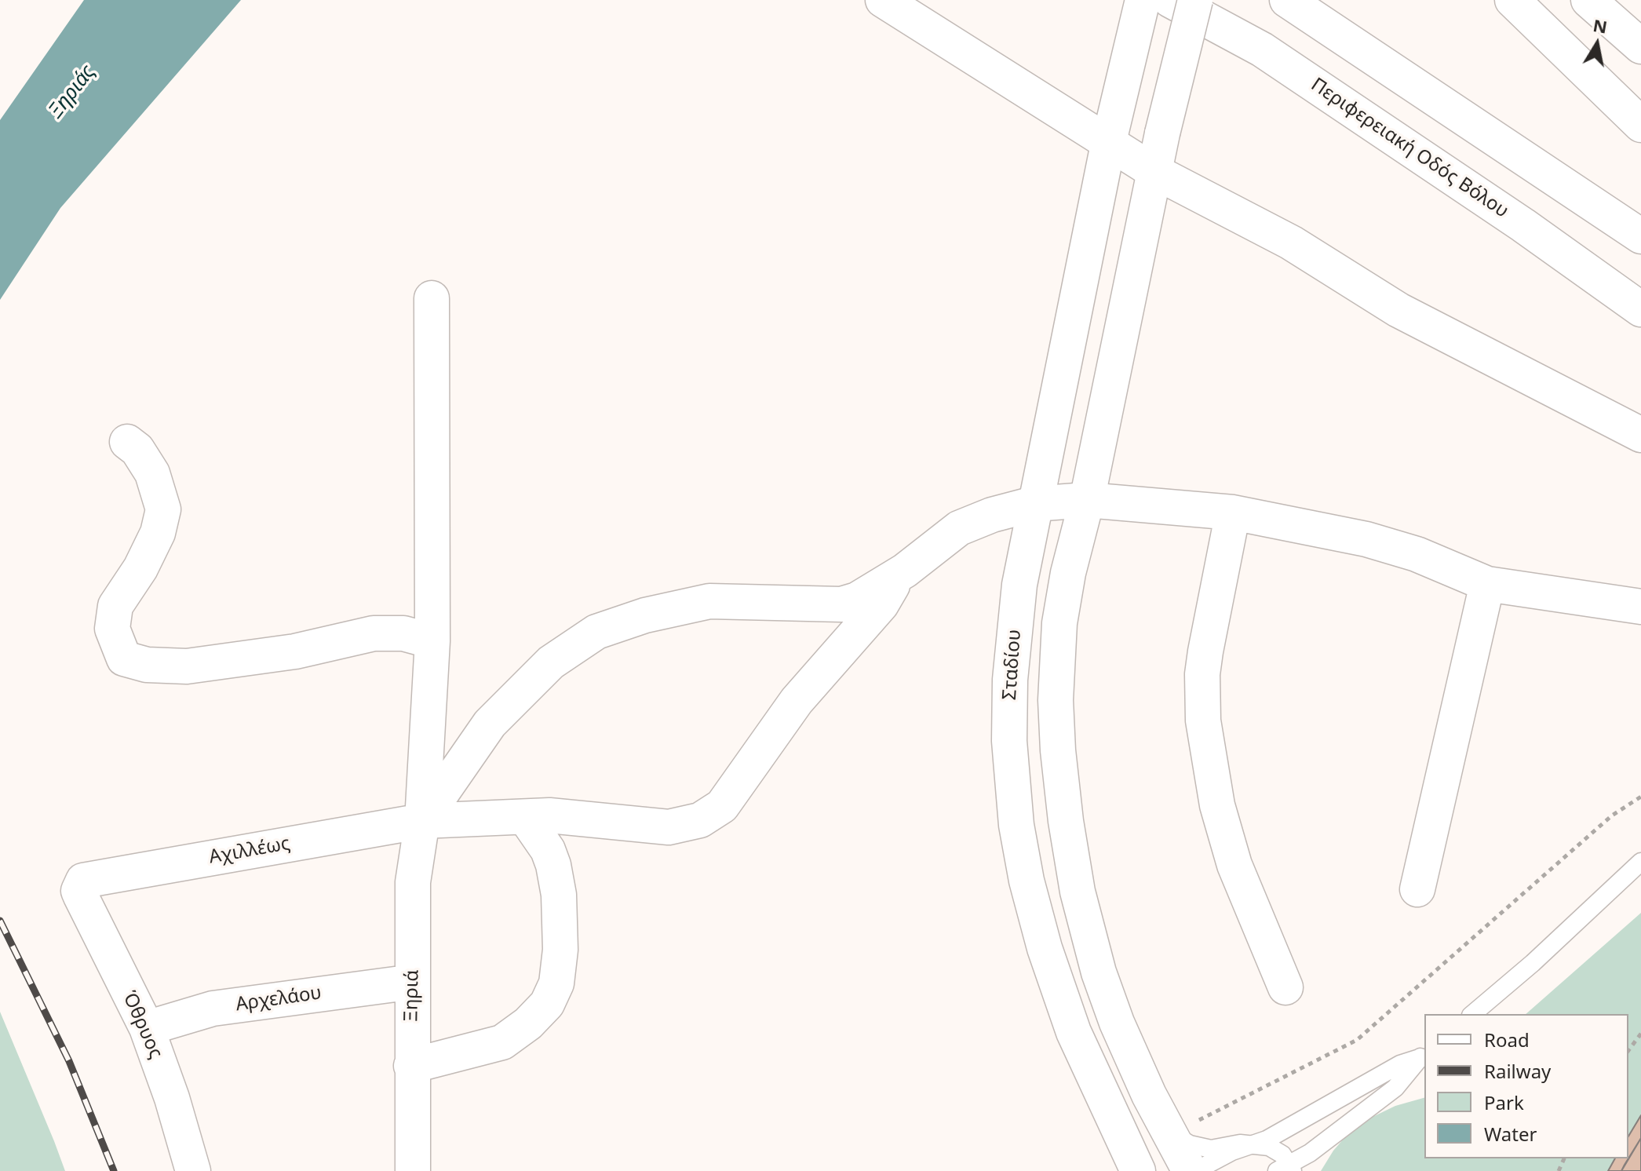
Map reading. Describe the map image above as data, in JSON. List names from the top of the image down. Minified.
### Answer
{"streets":{"street":["Περιφερειακή Οδός Βόλου","Σταδίου","Αχιλλέως","Ξηριά","Αρχελάου","Όθρυος"]},"crossings":[["Αχιλλέως","Ξηριά"],["Αχιλλέως","Όθρυος"],["Ξηριά","Αρχελάου"],["Αρχελάου","Όθρυος"]],"water":["Ξηριάς"],"legend":["Road","Railway","Park","Water"],"north":"top"}
